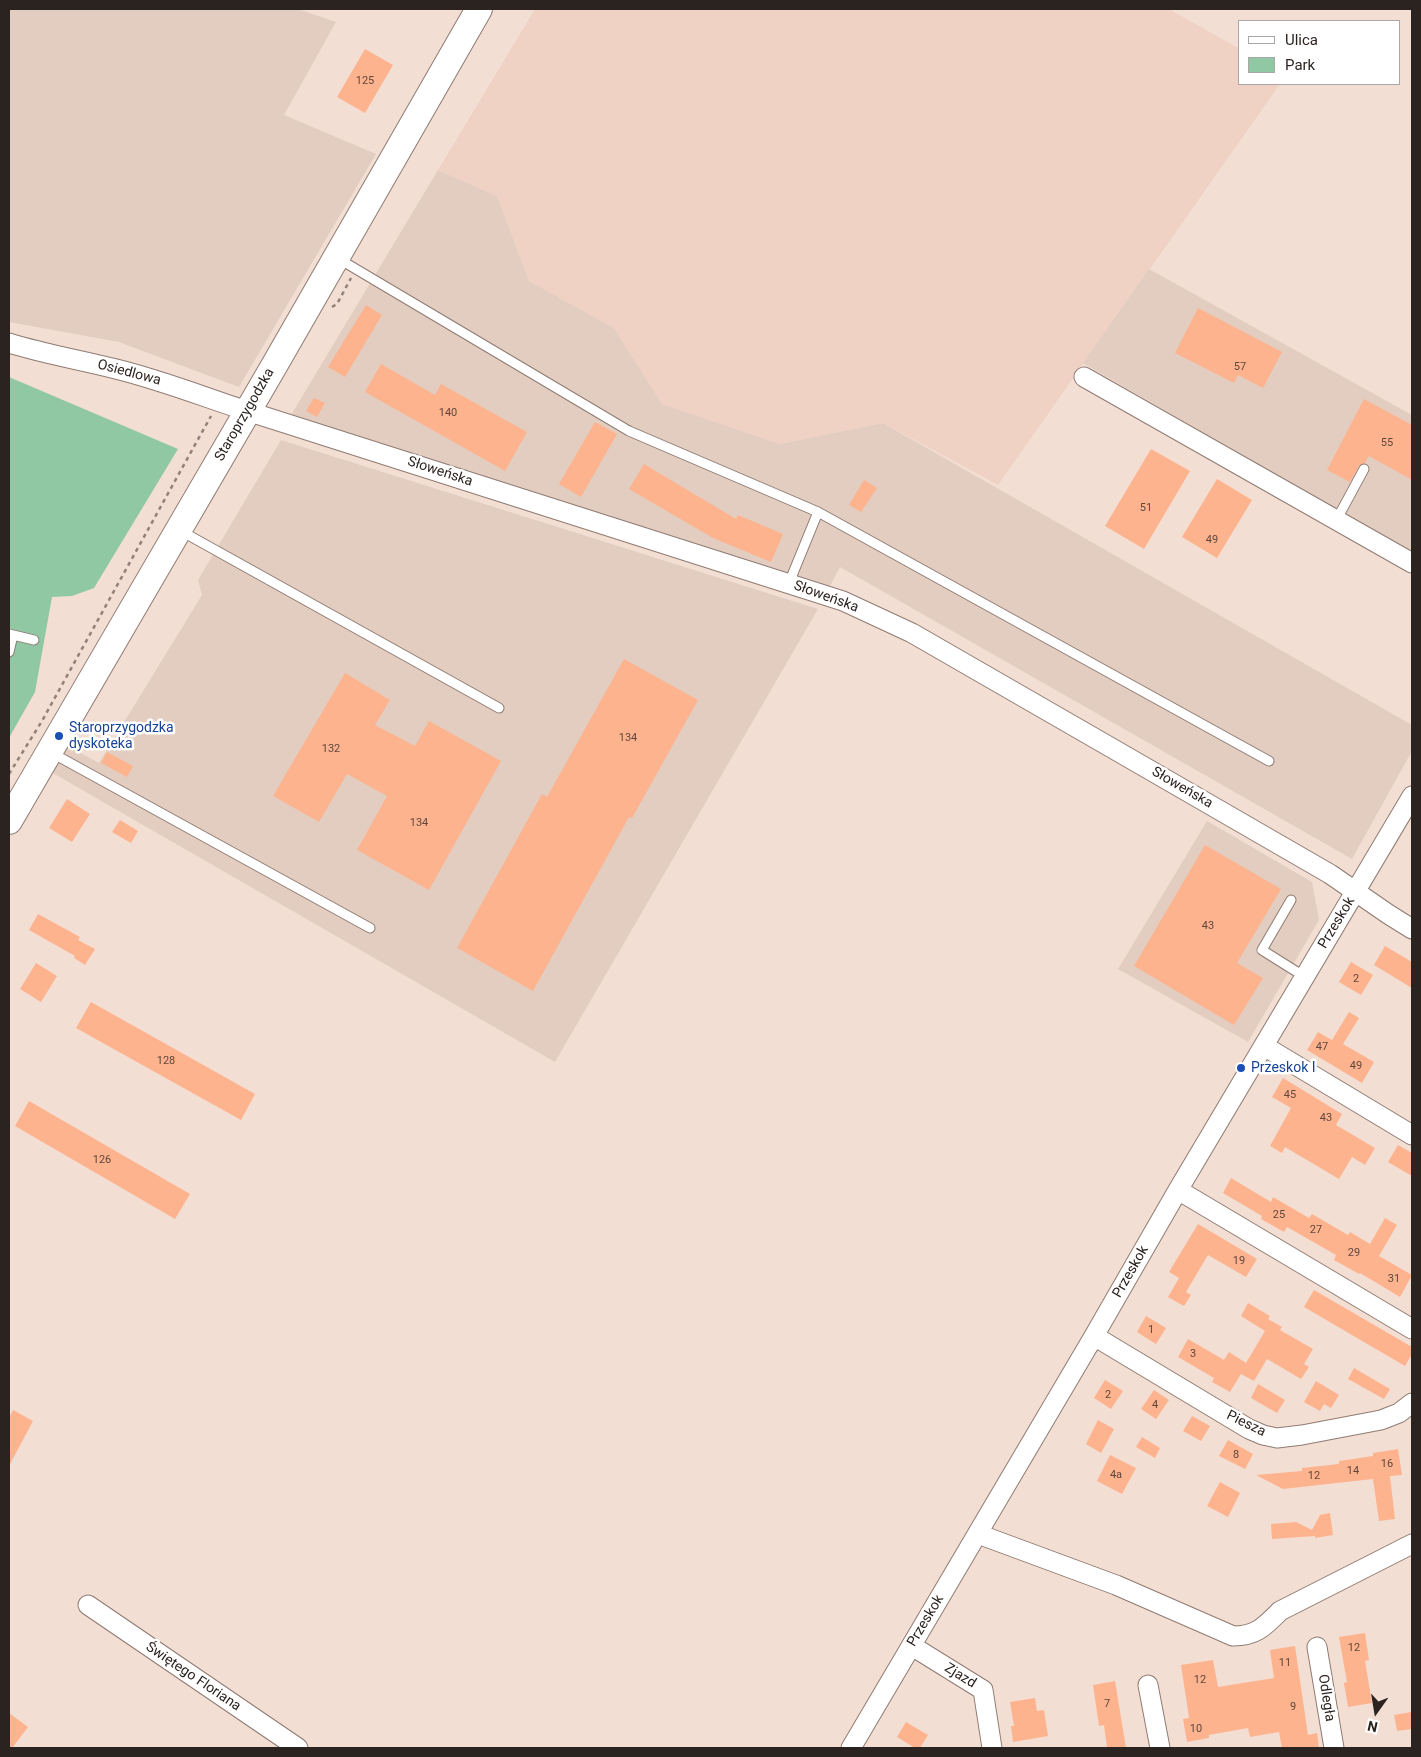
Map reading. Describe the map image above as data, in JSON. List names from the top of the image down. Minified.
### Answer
{"streets":{"street":["Osiedlowa","Staroprzygodzka","Słoweńska","Przeskok","Piesza","Zjazd","Świętego Floriana","Odległa"]},"crossings":[["Osiedlowa","Staroprzygodzka"],["Osiedlowa","Słoweńska"],["Staroprzygodzka","Słoweńska"],["Słoweńska","Przeskok"],["Przeskok","Piesza"],["Przeskok","Zjazd"]],"places":["Staroprzygodzka dyskoteka","Przeskok I"],"house_numbers":["125","57","140","55","51","49","134","132","134","43","2","47","128","49","45","43","126","25","27","29","19","31","1","3","2","4","8","16","14","4a","12","12","11","12","7","9","10"],"legend":["Ulica","Park"],"north":"bottom"}
